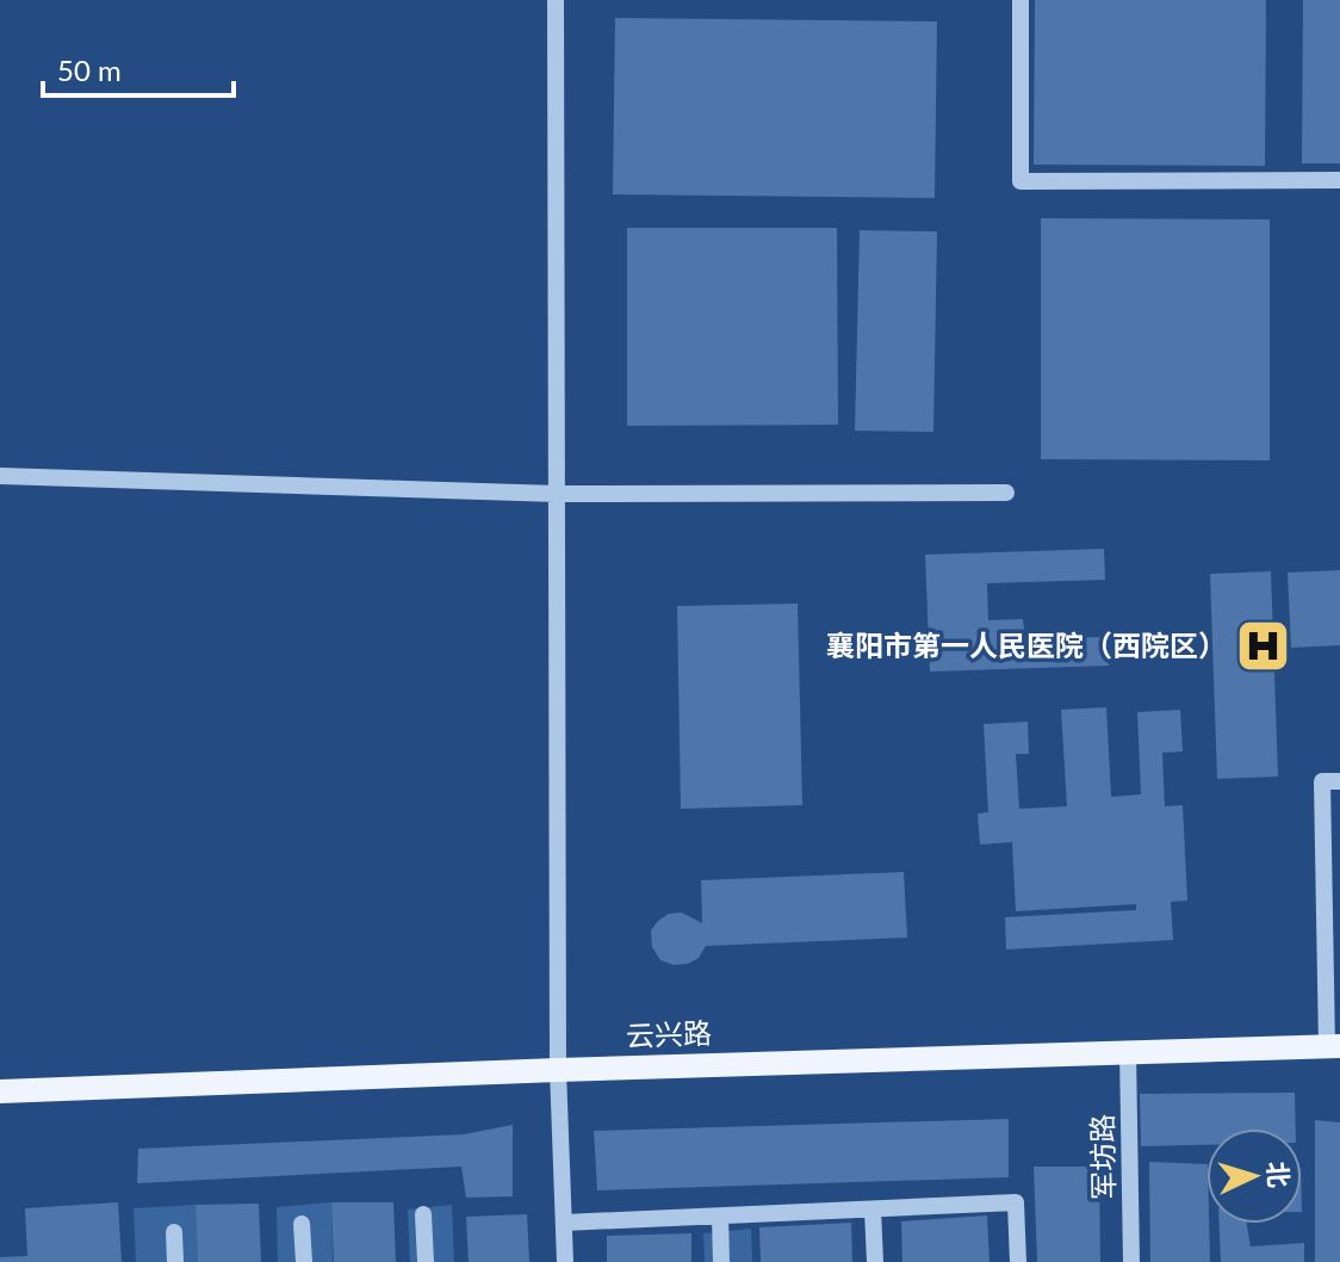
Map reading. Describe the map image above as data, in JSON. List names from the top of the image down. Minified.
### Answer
{"streets":{"main road":["云兴路"],"street":["军坊路"]},"crossings":[["云兴路","军坊路"]],"places":{"hospital":["襄阳市第一人民医院（西院区）"]},"scale_bar":"50 m","north":"right"}
